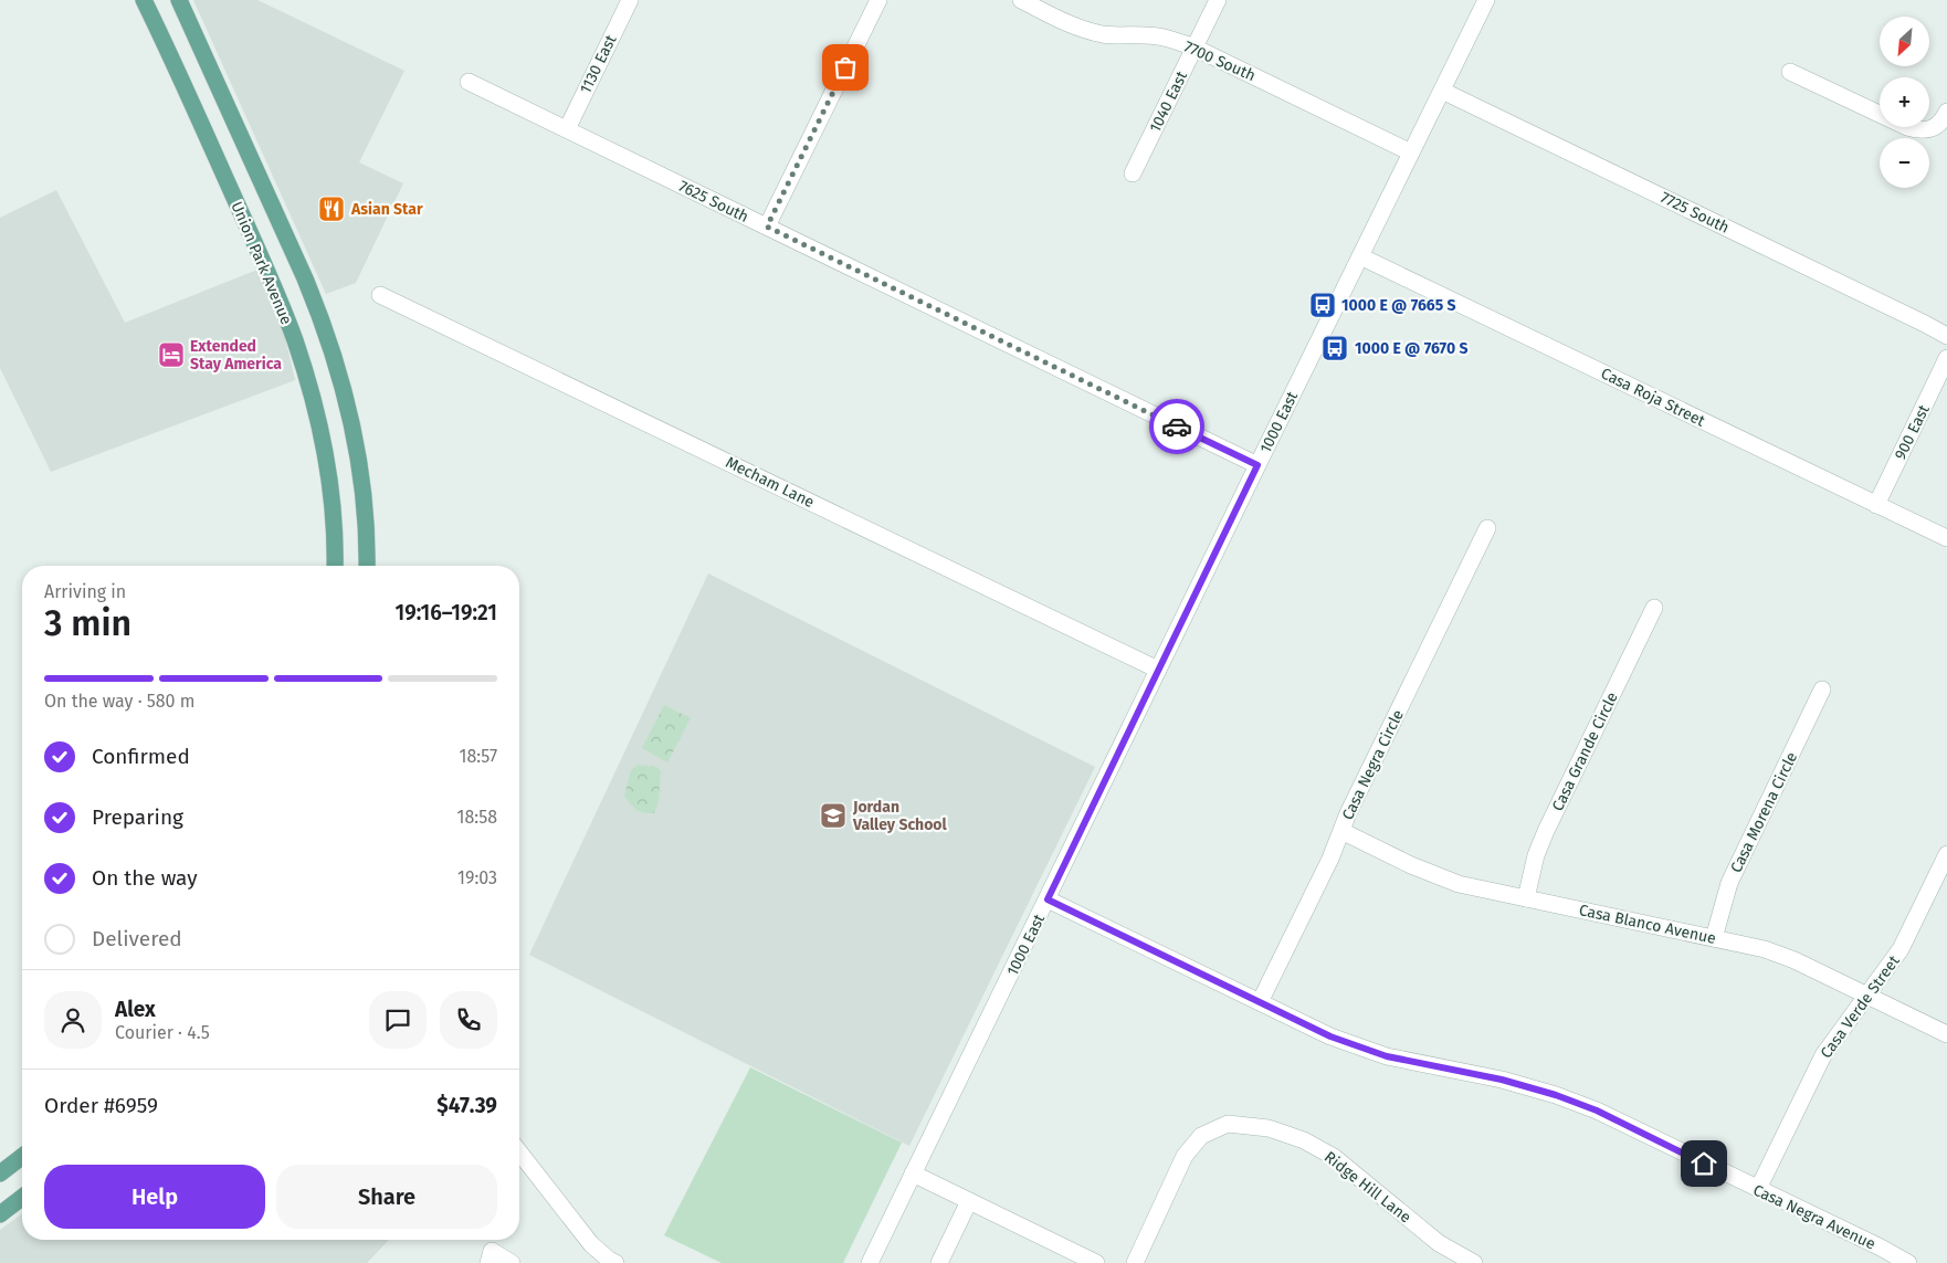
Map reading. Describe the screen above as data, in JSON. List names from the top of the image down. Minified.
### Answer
{"streets":{"main road":["Union Park Avenue"],"street":["7700 South","1130 East","1040 East","7625 South","7725 South","Casa Roja Street","1000 East","900 East","Mecham Lane","Casa Grande Circle","Casa Negra Circle","Casa Morena Circle","Casa Blanco Avenue","Casa Verde Street","Ridge Hill Lane","Casa Negra Avenue"]},"crossings":[["7700 South","1040 East"],["7700 South","1000 East"],["1130 East","7625 South"],["7625 South","1000 East"],["7725 South","1000 East"],["Casa Roja Street","1000 East"],["Casa Roja Street","900 East"],["1000 East","Mecham Lane"],["1000 East","Casa Negra Avenue"],["Casa Grande Circle","Casa Blanco Avenue"],["Casa Negra Circle","Casa Blanco Avenue"],["Casa Negra Circle","Casa Negra Avenue"],["Casa Morena Circle","Casa Blanco Avenue"],["Casa Blanco Avenue","Casa Verde Street"],["Casa Verde Street","Casa Negra Avenue"]],"places":{"restaurant":["Asian Star"],"bus stop":["1000 E @ 7665 S","1000 E @ 7670 S"],"hotel":["Extended Stay America"],"school or university":["Jordan Valley School"]},"north":"bottom left","page":{"map_buttons":["+","−"],"heading":["3 min","Arriving in","19:16–19:21"],"panel":["Alex","Courier · 4.5","Order #6959","$47.39"],"bar":"On the way · 580 m","list":[["Confirmed","18:57"],["Preparing","18:58"],["On the way","19:03"],"Delivered"],"buttons":["Help","Share"]}}
